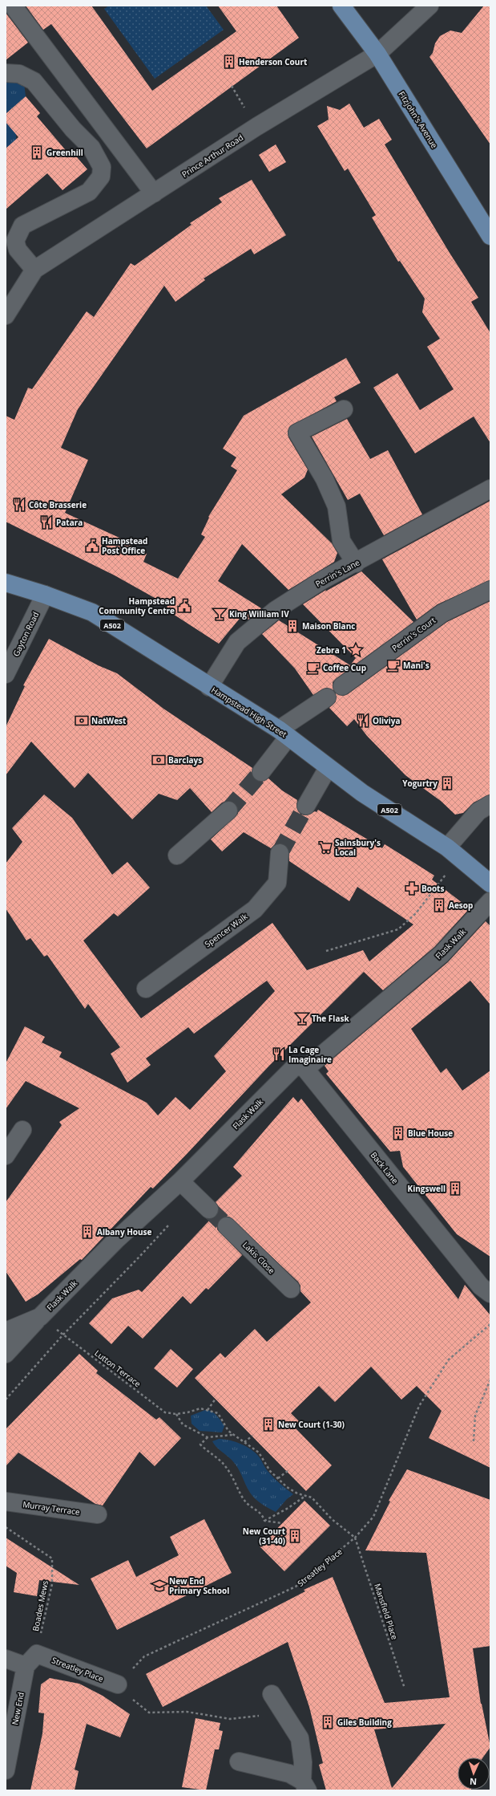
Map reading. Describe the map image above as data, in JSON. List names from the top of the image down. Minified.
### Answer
{"streets":{"main road":["Fitzjohn's Avenue","A502","Hampstead High Street"],"street":["Prince Arthur Road","Perrin's Lane","Gayton Road","Perrin's Court","Spencer Walk","Flask Walk","Back Lane","Lakis Close","Murray Terrace","Streatley Place","New End"],"path":["Lutton Terrace","Boades Mews","Mansfield Place"]},"crossings":[["Fitzjohn's Avenue","Prince Arthur Road"],["Perrin's Lane","Hampstead High Street"],["Gayton Road","Hampstead High Street"],["Flask Walk","Back Lane"],["Streatley Place","Boades Mews"],["Streatley Place","Mansfield Place"],["Streatley Place","New End"],["Boades Mews","New End"]],"places":{"building":["Henderson Court","Greenhill","Maison Blanc","Yogurtry","Aesop","Blue House","Kingswell","Albany House","New Court (1-30)","New Court (31-40)","Giles Building"],"restaurant":["Côte Brasserie","Patara","Oliviya","La Cage Imaginaire"],"public building":["Hampstead Post Office","Hampstead Community Centre"],"bar":["King William IV","The Flask"],"place":["Zebra 1"],"cafe":["Mani's","Coffee Cup"],"bank":["NatWest","Barclays"],"supermarket":["Sainsbury's Local"],"pharmacy":["Boots"],"school or university":["New End Primary School"]},"north":"bottom"}
